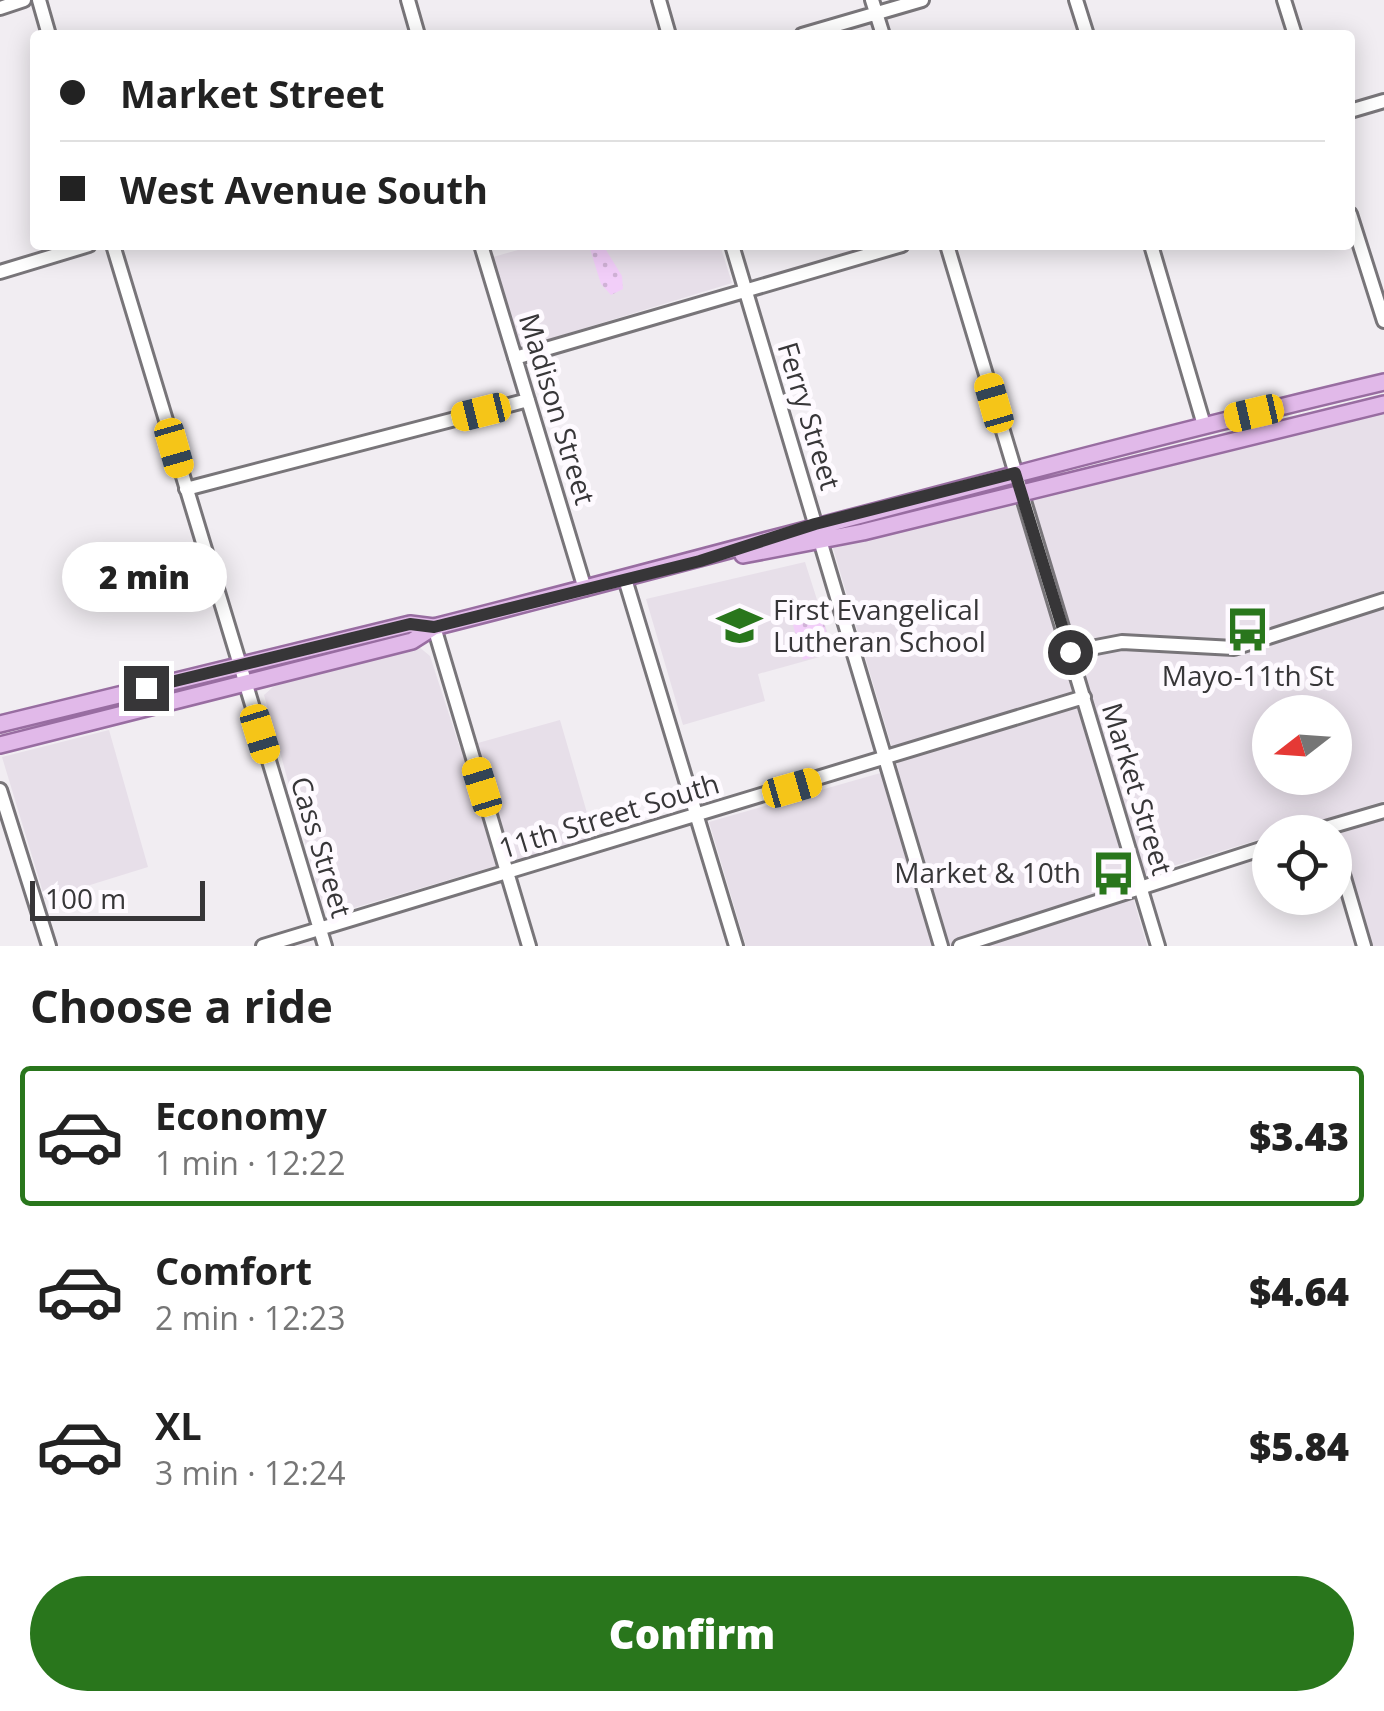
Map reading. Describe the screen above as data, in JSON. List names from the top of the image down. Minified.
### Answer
{"streets":{"street":["Madison Street","Ferry Street","Market Street","11th Street South","Cass Street"]},"crossings":[["Ferry Street","11th Street South"],["Market Street","11th Street South"],["11th Street South","Cass Street"]],"places":{"school or university":["First Evangelical Lutheran School"],"bus stop":["Mayo-11th St","Market & 10th"]},"scale_bar":"100 m","north":"left","page":{"banner":["Market Street","West Avenue South"],"bubble":"2 min","scale":"100 m","heading":"Choose a ride","list":[{"name":"Economy","note":"1 min · 12:22","value":"$3.43"},{"name":"Comfort","note":"2 min · 12:23","value":"$4.64"},{"name":"XL","note":"3 min · 12:24","value":"$5.84"}],"buttons":"Confirm"}}
